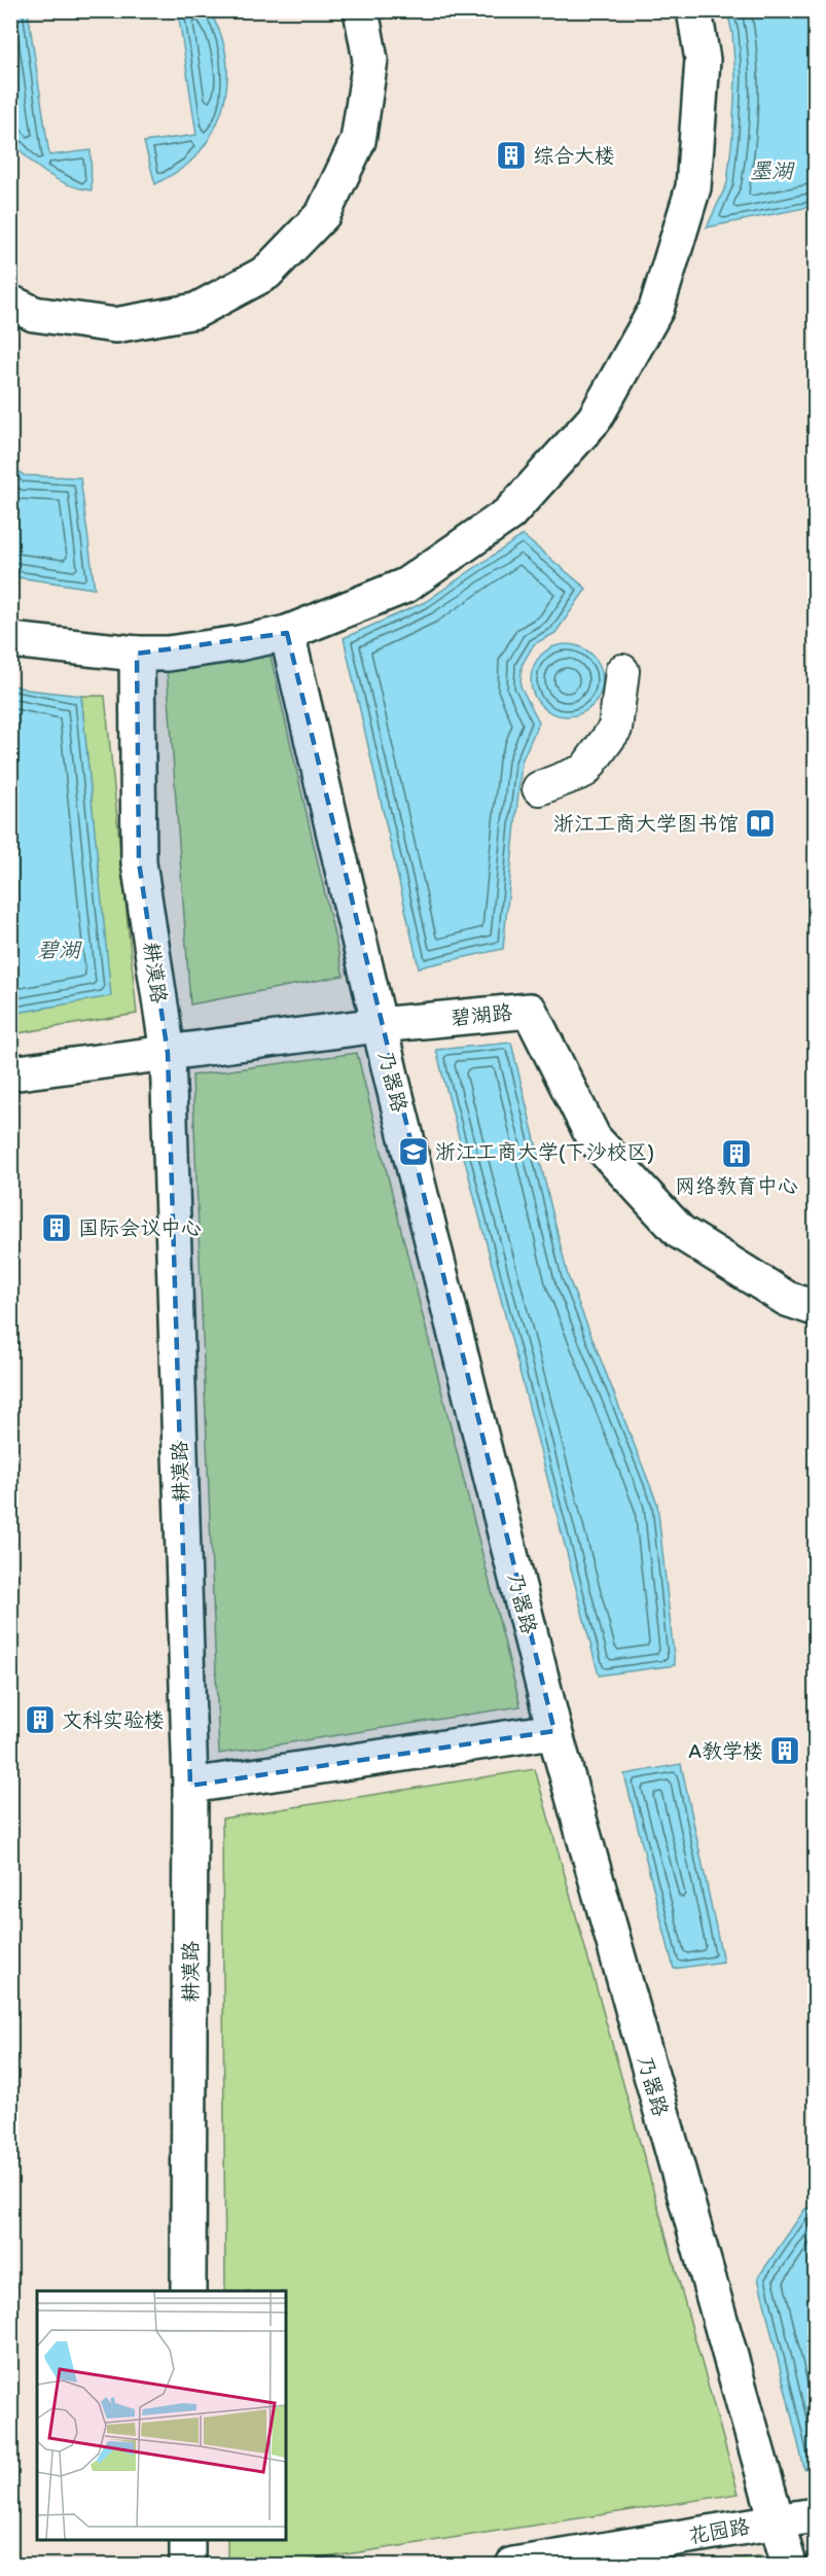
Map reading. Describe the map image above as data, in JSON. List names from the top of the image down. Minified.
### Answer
{"streets":{"street":["耕漠路","碧湖路","乃器路","花园路"]},"crossings":[["耕漠路","碧湖路"],["碧湖路","乃器路"],["乃器路","花园路"]],"water":["墨湖","碧湖"],"places":{"building":["综合大楼","网络教育中心","国际会议中心","文科实验楼","A教学楼"],"library":["浙江工商大学图书馆"],"school or university":["浙江工商大学(下沙校区)"]}}
